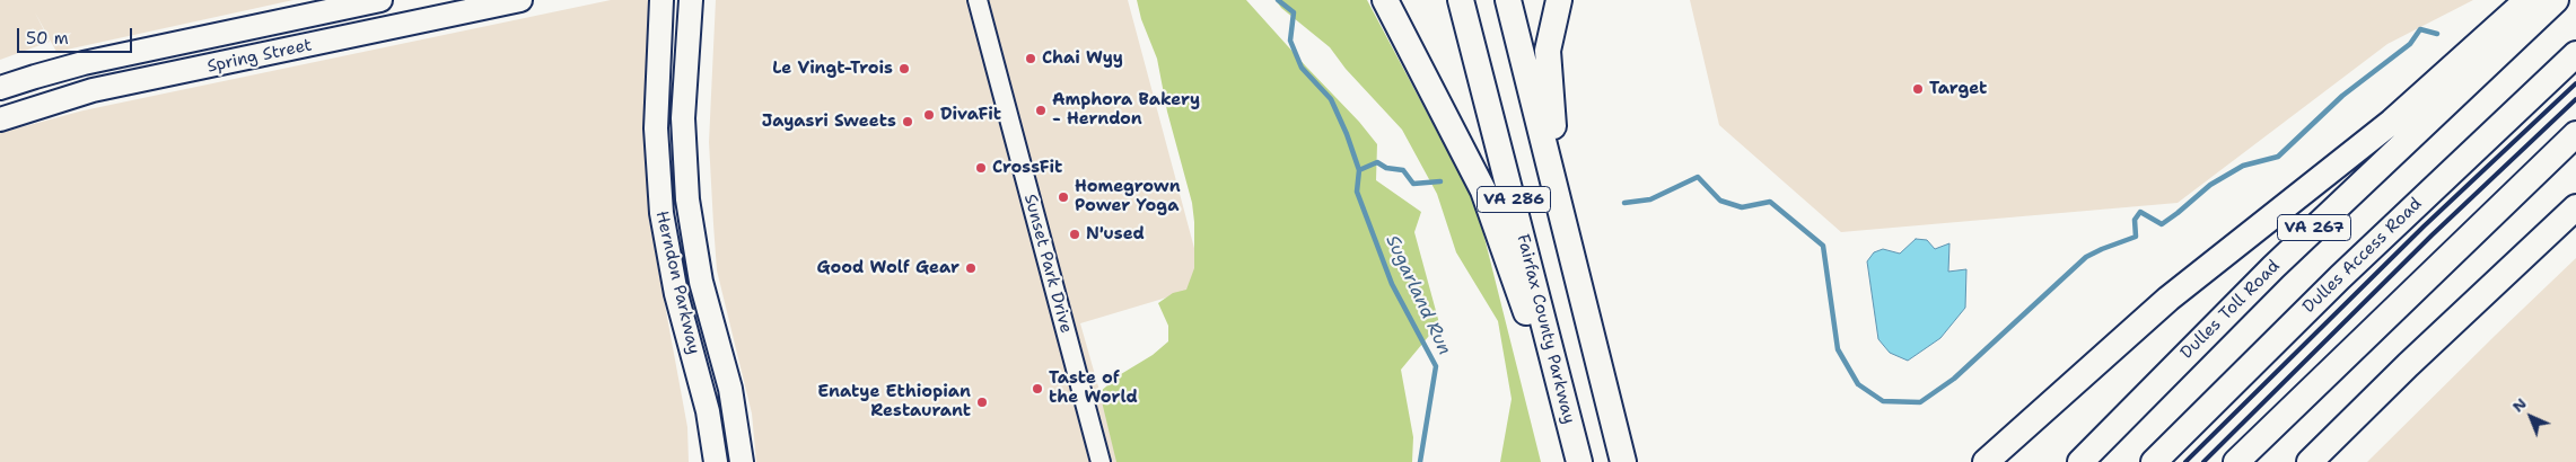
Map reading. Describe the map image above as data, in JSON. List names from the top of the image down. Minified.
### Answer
{"streets":{"highway":["VA 286","VA 267","Dulles Access Road","Dulles Toll Road","Fairfax County Parkway"],"main road":["Spring Street","Herndon Parkway"],"street":["Sunset Park Drive"]},"water":["Sugarland Run"],"places":["Chai Wyy","Le Vingt-Trois","Target","Amphora Bakery - Herndon","DivaFit","Jayasri Sweets","CrossFit","Homegrown Power Yoga","N'used","Good Wolf Gear","Taste of the World","Enatye Ethiopian Restaurant"],"scale_bar":"50 m","north":"top left"}
